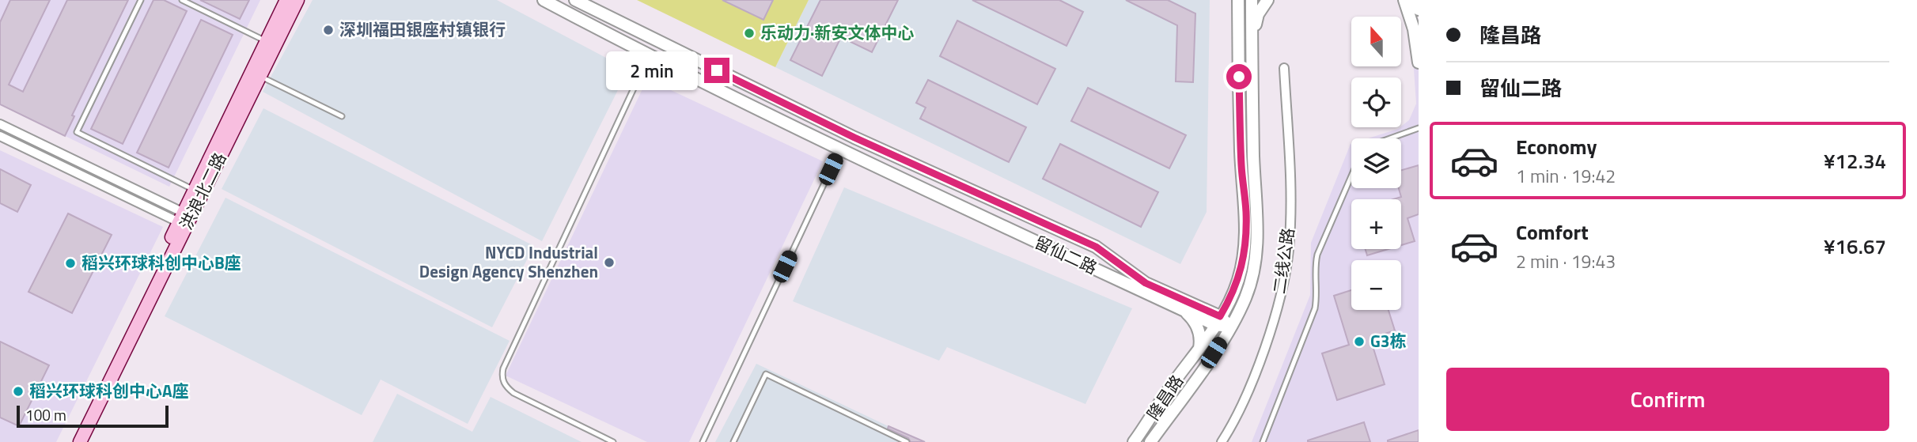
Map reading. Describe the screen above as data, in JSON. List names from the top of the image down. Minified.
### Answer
{"streets":{"main road":["洪浪北二路"],"street":["留仙二路","二线公路","隆昌路"]},"crossings":[["留仙二路","隆昌路"]],"places":["深圳福田银座村镇银行","乐动力·新安文体中心","NYCD Industrial Design Agency Shenzhen","稻兴环球科创中心B座","G3栋","稻兴环球科创中心A座"],"scale_bar":"100 m","north":"top","page":{"banner":["隆昌路","留仙二路"],"map_buttons":["+","−"],"bubble":"2 min","list":[{"name":"Economy","note":"1 min · 19:42","value":"¥12.34"},{"name":"Comfort","note":"2 min · 19:43","value":"¥16.67"}],"buttons":"Confirm","scale":"100 m"}}
